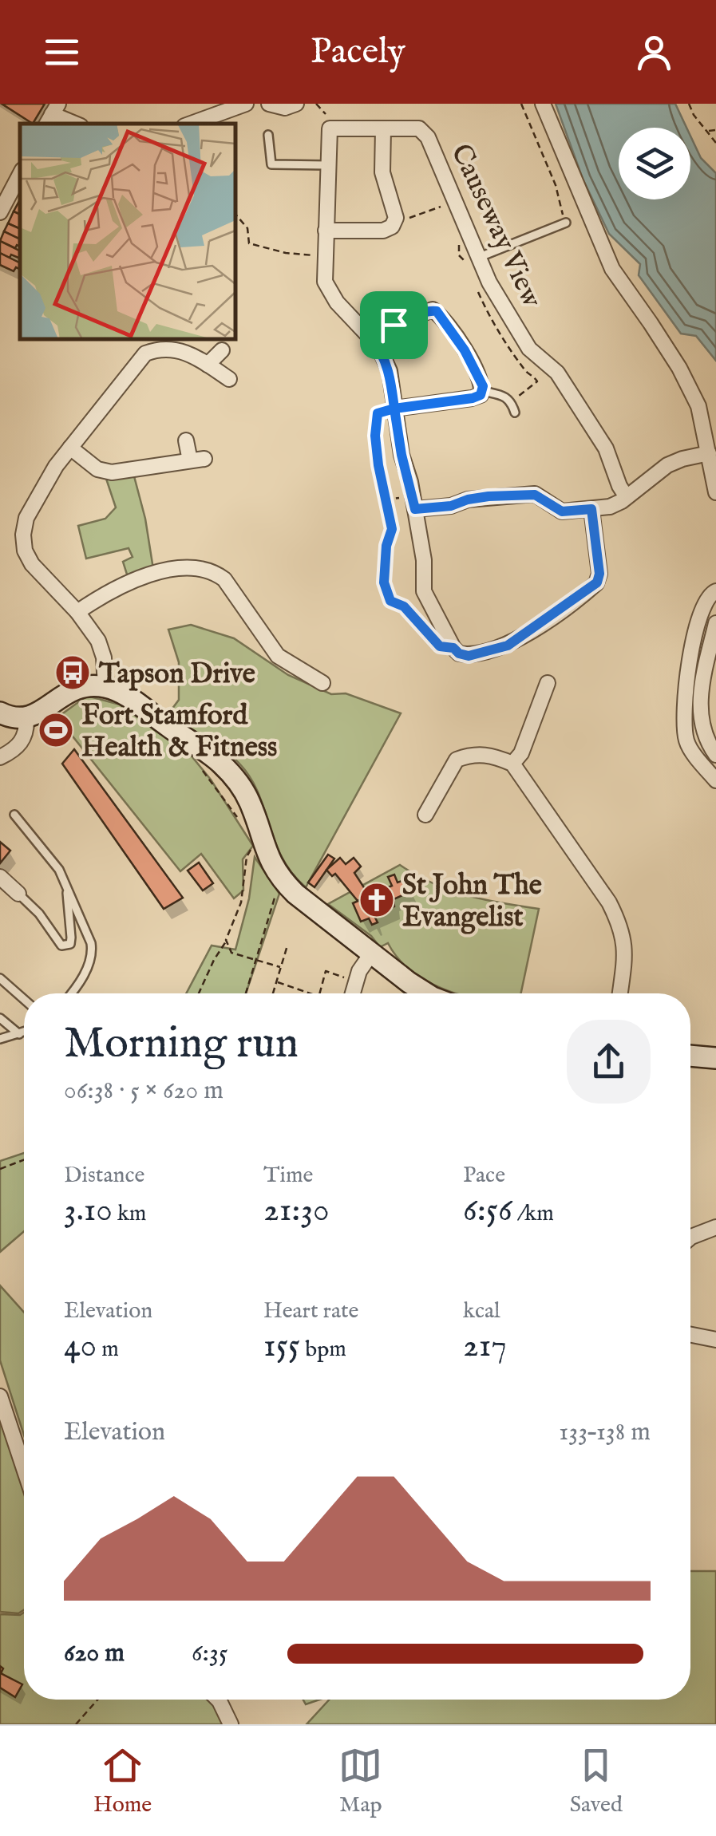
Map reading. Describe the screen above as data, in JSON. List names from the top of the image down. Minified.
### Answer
{"streets":{"street":["Causeway View"]},"places":{"bus stop":["Tapson Drive"],"sports":["Fort Stamford Health & Fitness"],"church":["St John The Evangelist"]},"page":{"header":"Pacely","heading":["Morning run","06:38 · 5 × 620 m"],"stats":[["Distance","3.10 km"],["Time","21:30"],["Pace","6:56 /km"],["Elevation","40 m"],["Heart rate","155 bpm"],["kcal","217"]],"chart":["Elevation","133–138 m"],"list":[{"name":"620 m","note":"6:35"}],"tabs":["Home","Map","Saved"]}}
